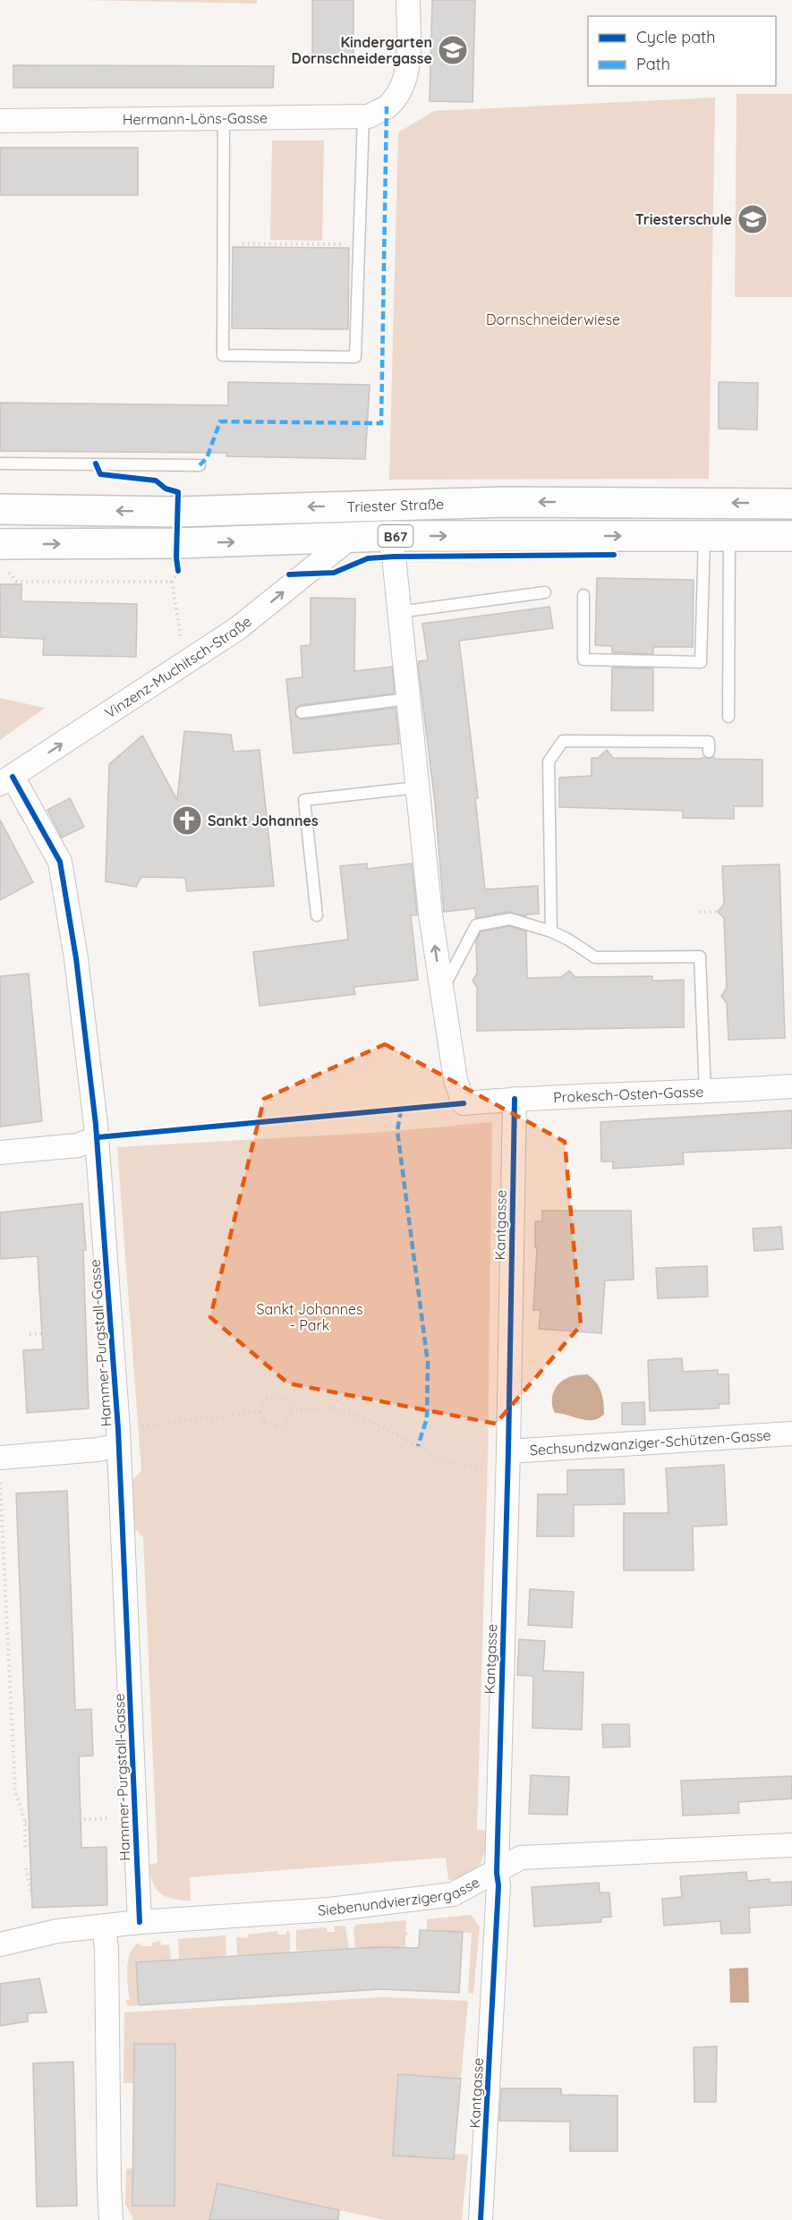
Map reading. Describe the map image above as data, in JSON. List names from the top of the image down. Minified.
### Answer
{"streets":{"main road":["Triester Straße","B67"],"street":["Hermann-Löns-Gasse","Vinzenz-Muchitsch-Straße","Prokesch-Osten-Gasse","Kantgasse","Hammer-Purgstall-Gasse","Sechsundzwanziger-Schützen-Gasse","Siebenundvierzigergasse"]},"crossings":[["B67","Vinzenz-Muchitsch-Straße"],["Vinzenz-Muchitsch-Straße","Hammer-Purgstall-Gasse"],["Prokesch-Osten-Gasse","Kantgasse"],["Kantgasse","Sechsundzwanziger-Schützen-Gasse"],["Kantgasse","Siebenundvierzigergasse"],["Hammer-Purgstall-Gasse","Siebenundvierzigergasse"]],"one_way":["Vinzenz-Muchitsch-Straße"],"parks":["Dornschneiderwiese","Sankt Johannes - Park"],"places":{"school or university":["Kindergarten Dornschneidergasse","Triesterschule"],"church":["Sankt Johannes"]},"legend":["Cycle path","Path"]}
